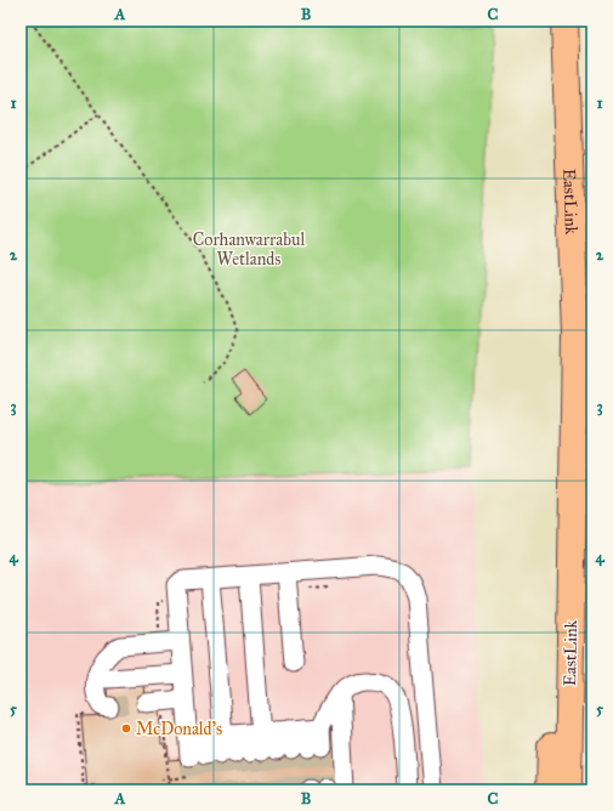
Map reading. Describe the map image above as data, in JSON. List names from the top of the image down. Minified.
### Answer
{"streets":{"highway":["EastLink"]},"parks":["Corhanwarrabul Wetlands"],"places":["McDonald's"],"grid":{"columns":["A","B","C"],"rows":["1","2","3","4","5"]}}
